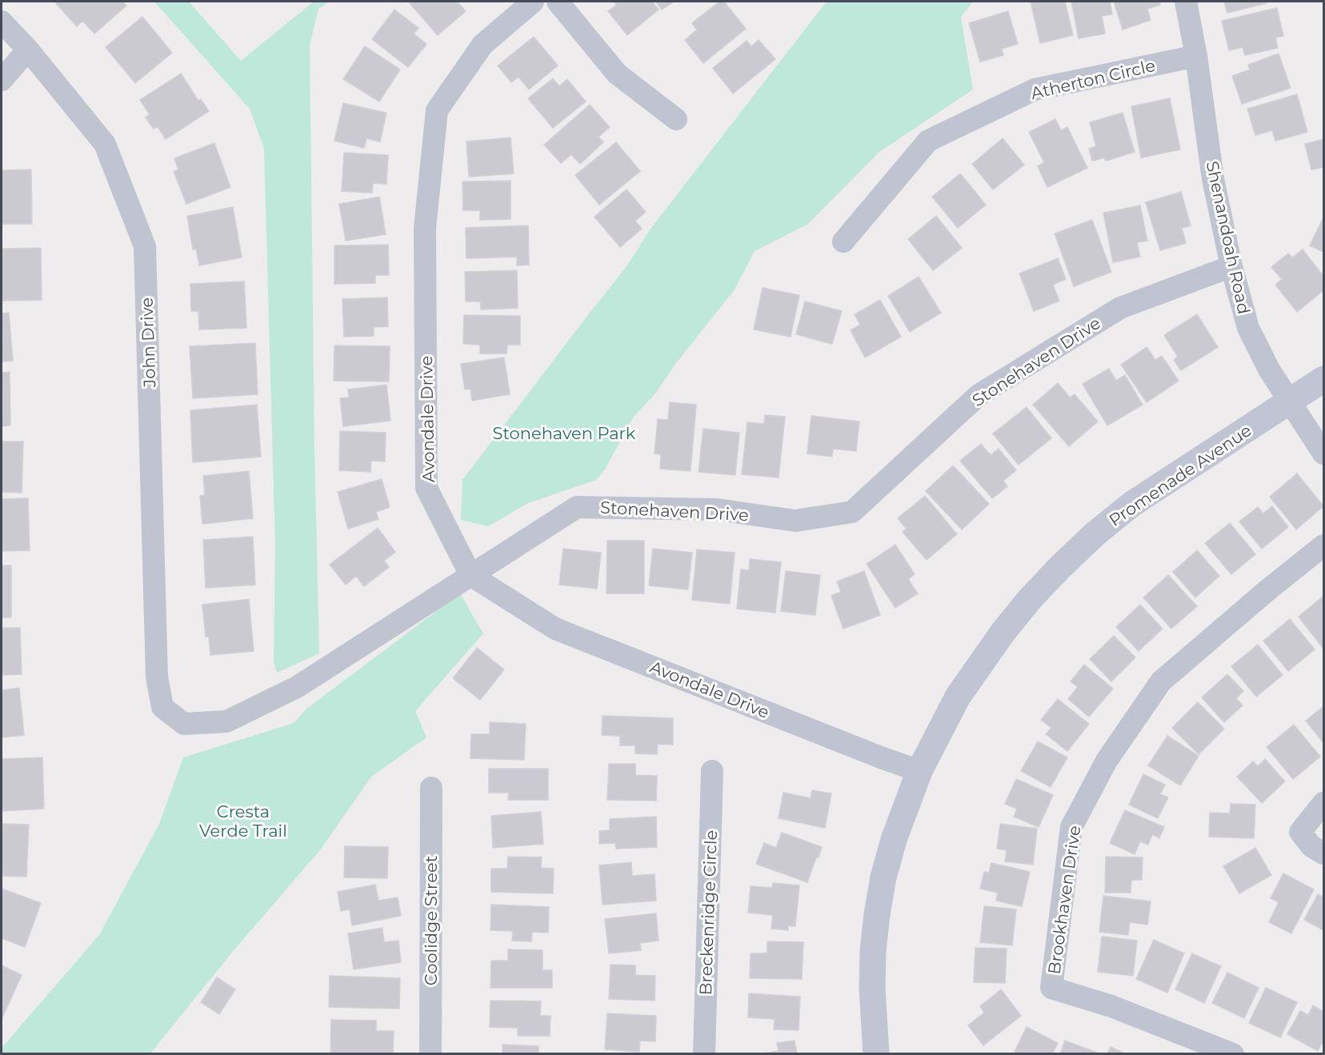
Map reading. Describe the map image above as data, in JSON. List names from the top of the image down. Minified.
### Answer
{"streets":{"main road":["Promenade Avenue"],"street":["Atherton Circle","Shenandoah Road","John Drive","Stonehaven Drive","Avondale Drive","Brookhaven Drive","Breckenridge Circle","Coolidge Street"]},"crossings":[["Atherton Circle","Shenandoah Road"],["Shenandoah Road","Stonehaven Drive"],["Shenandoah Road","Promenade Avenue"],["John Drive","Stonehaven Drive"],["Stonehaven Drive","Avondale Drive"],["Avondale Drive","Promenade Avenue"]],"parks":["Stonehaven Park","Cresta Verde Trail"]}
